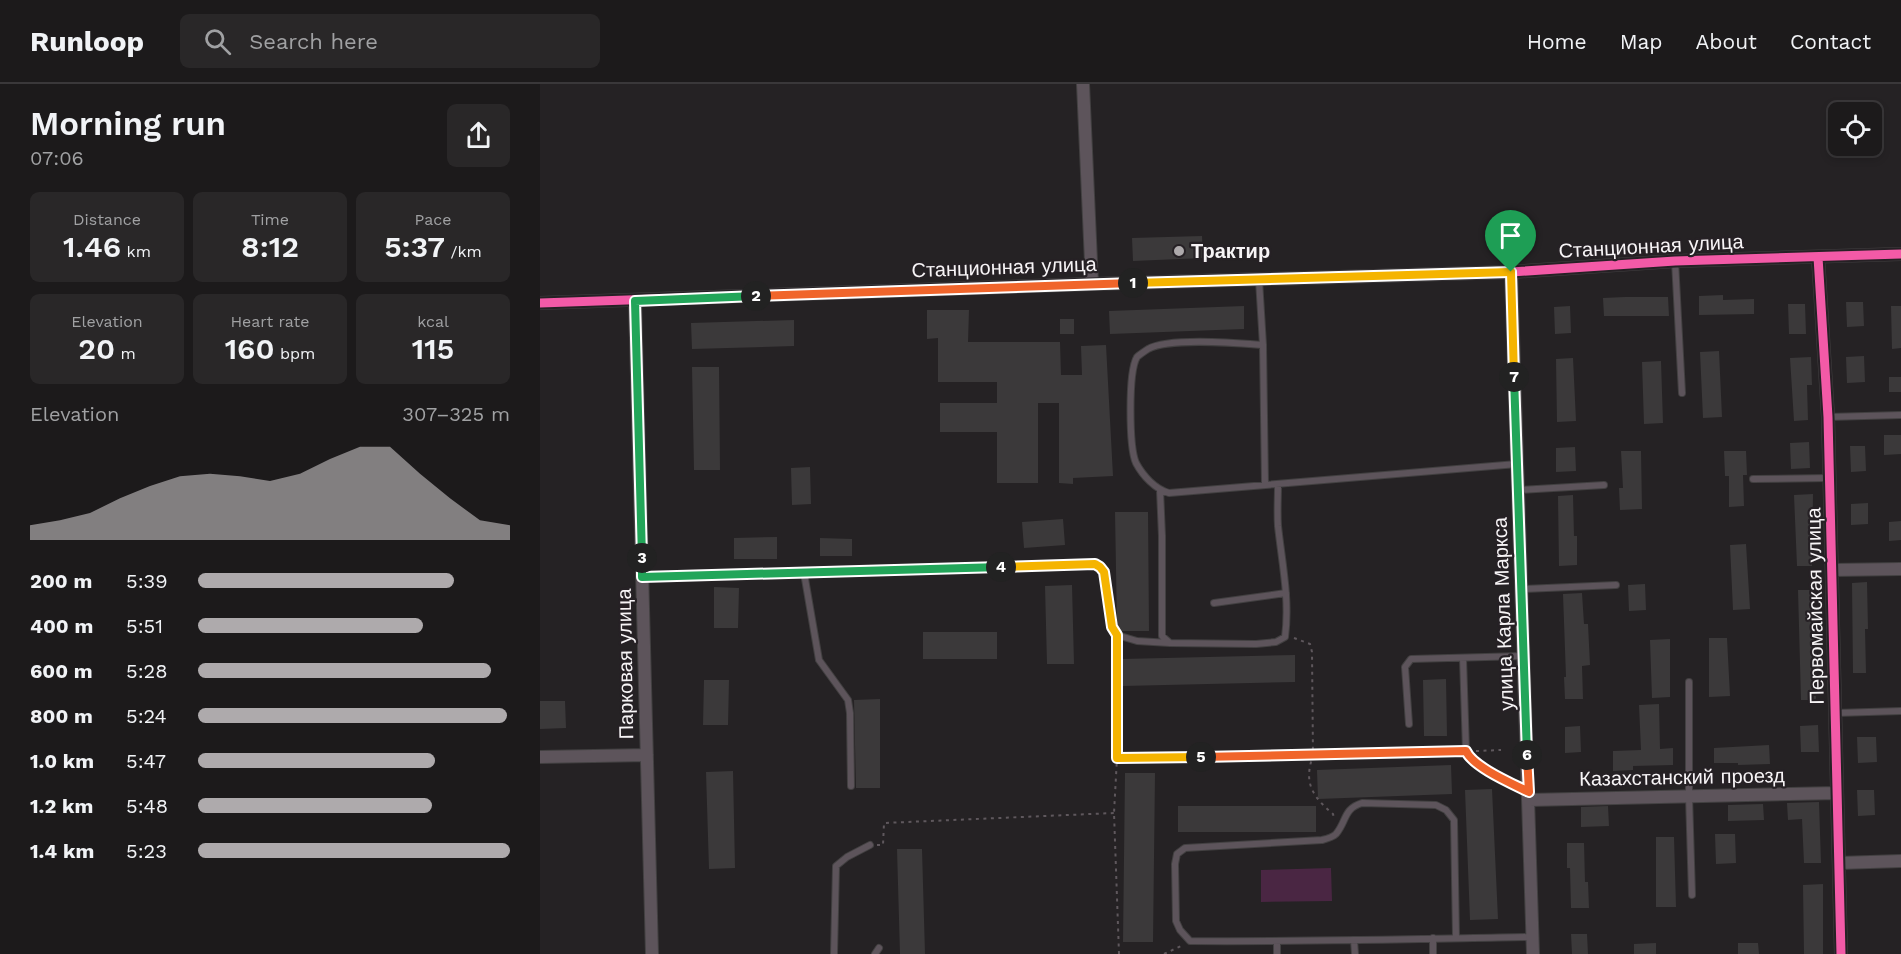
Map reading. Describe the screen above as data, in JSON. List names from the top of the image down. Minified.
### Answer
{"streets":{"street":["Станционная улица","Первомайская улица","улица Карла Маркса","Парковая улица","Казахстанский проезд"]},"crossings":[["Станционная улица","Первомайская улица"],["Станционная улица","улица Карла Маркса"],["Станционная улица","Парковая улица"],["Первомайская улица","Казахстанский проезд"],["улица Карла Маркса","Казахстанский проезд"]],"places":["Трактир"],"page":{"header":"Runloop","search":"Search here","nav":["Home","Map","About","Contact"],"heading":["Morning run","07:06"],"stats":[["Distance","1.46 km"],["Time","8:12"],["Pace","5:37 /km"],["Elevation","20 m"],["Heart rate","160 bpm"],["kcal","115"]],"pins":["1","2","7","3","4","6","5"],"chart":["Elevation","307–325 m"],"list":[{"name":"200 m","note":"5:39"},{"name":"400 m","note":"5:51"},{"name":"600 m","note":"5:28"},{"name":"800 m","note":"5:24"},{"name":"1.0 km","note":"5:47"},{"name":"1.2 km","note":"5:48"},{"name":"1.4 km","note":"5:23"}]}}
